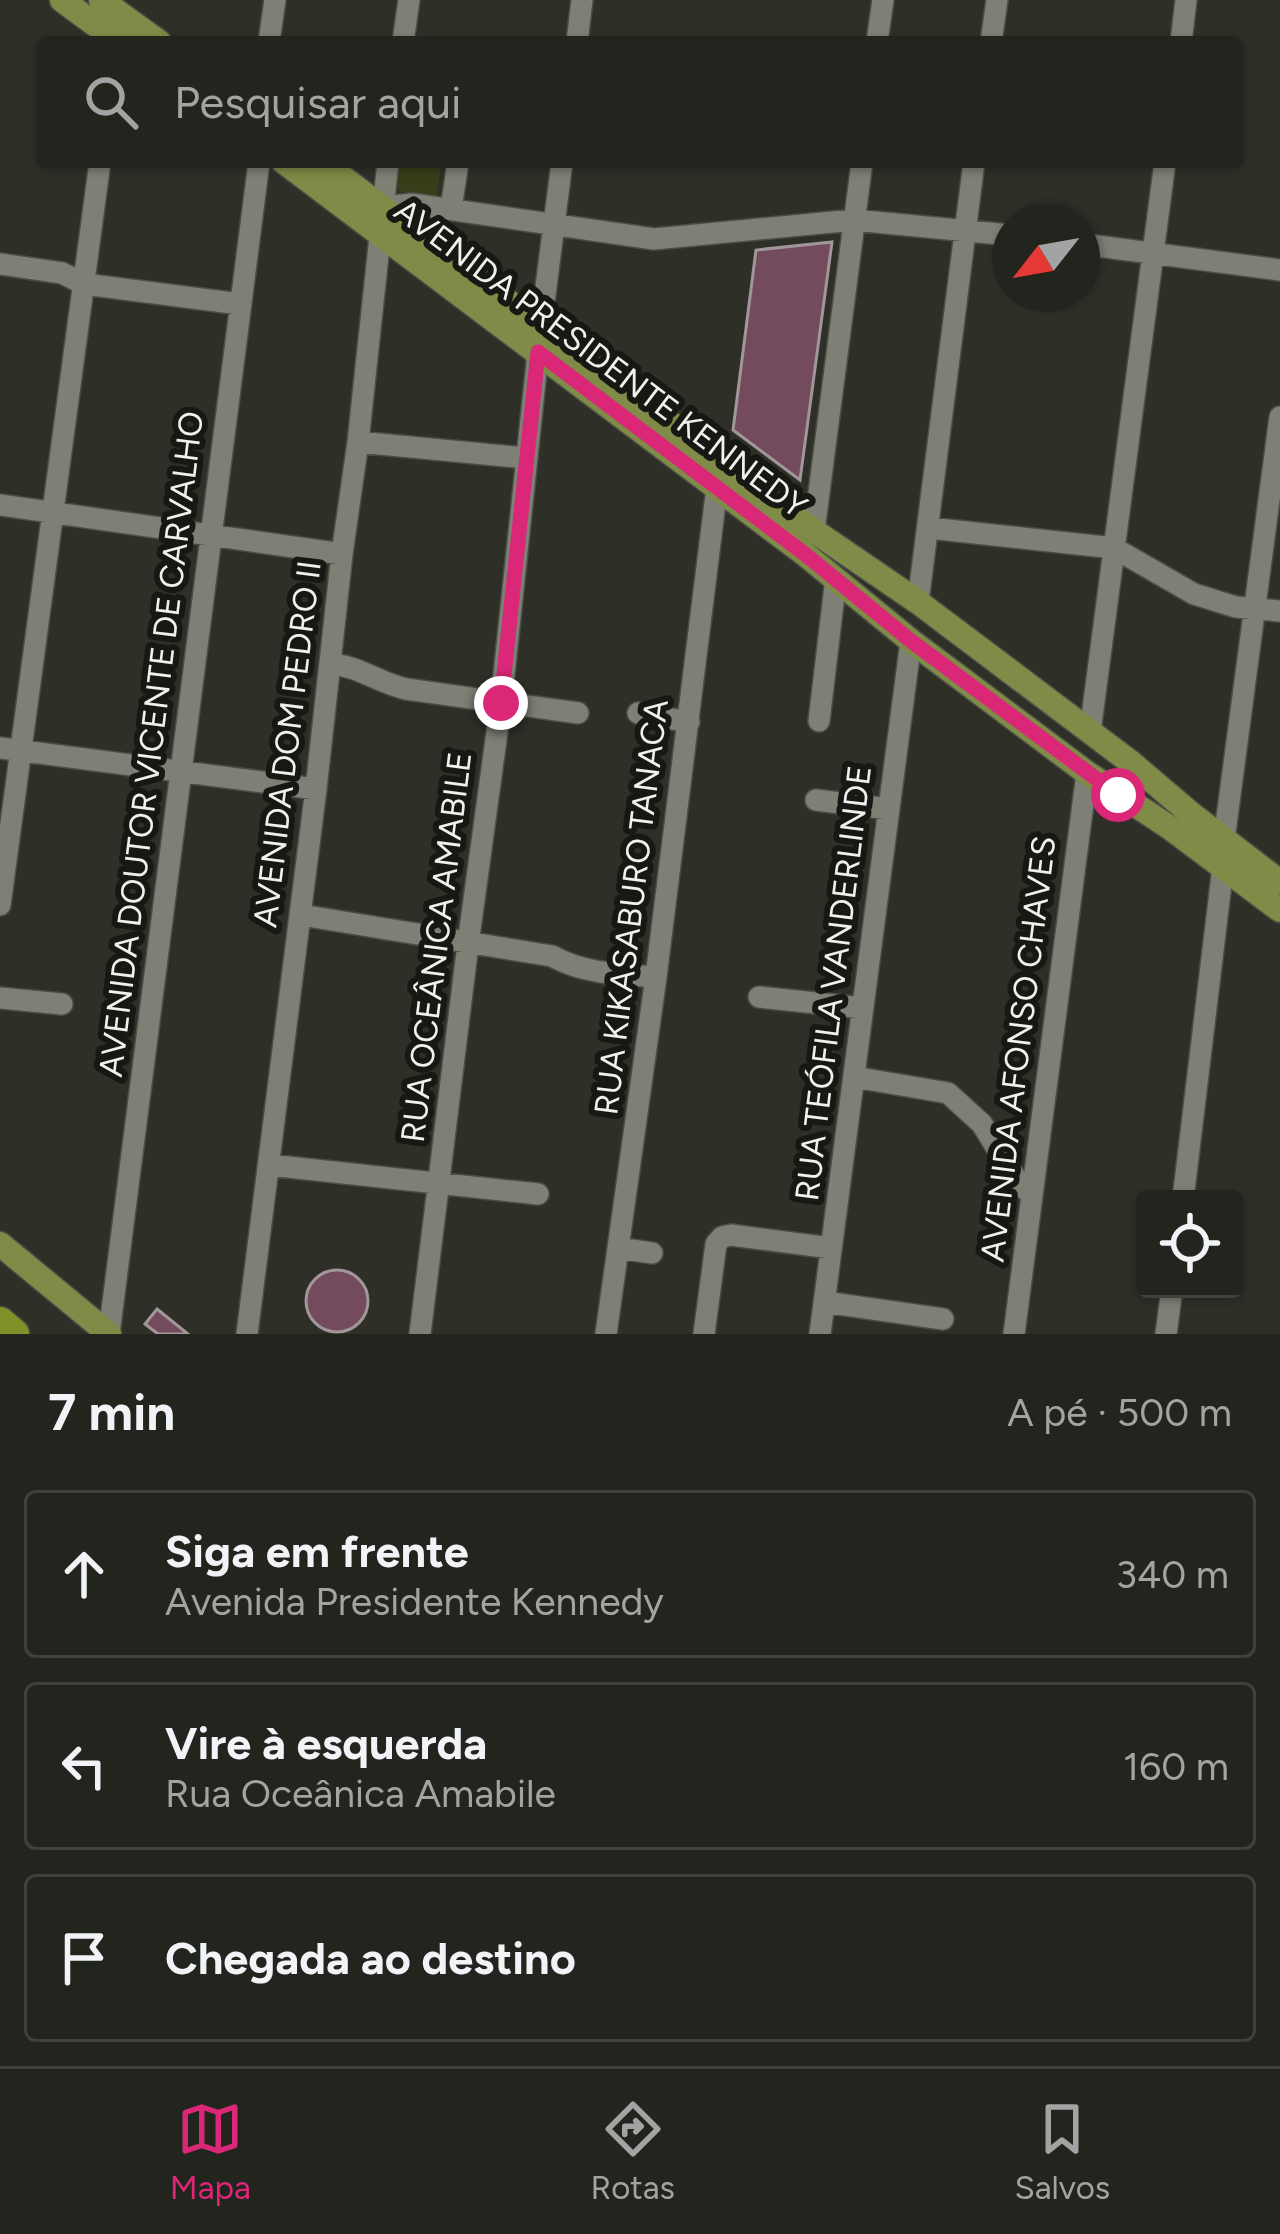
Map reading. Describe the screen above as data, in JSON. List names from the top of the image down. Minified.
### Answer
{"streets":{"main road":["AVENIDA PRESIDENTE KENNEDY"],"street":["AVENIDA DOUTOR VICENTE DE CARVALHO","AVENIDA DOM PEDRO II","RUA KIKASABURO TANACA","RUA OCEÂNICA AMABILE","RUA TEÓFILA VANDERLINDE","AVENIDA AFONSO CHAVES"]},"crossings":[["AVENIDA PRESIDENTE KENNEDY","AVENIDA DOM PEDRO II"],["AVENIDA PRESIDENTE KENNEDY","RUA KIKASABURO TANACA"],["AVENIDA PRESIDENTE KENNEDY","RUA OCEÂNICA AMABILE"],["AVENIDA PRESIDENTE KENNEDY","RUA TEÓFILA VANDERLINDE"],["AVENIDA PRESIDENTE KENNEDY","AVENIDA AFONSO CHAVES"]],"north":"bottom left","page":{"search":"Pesquisar aqui","heading":["7 min","A pé · 500 m"],"list":[["Siga em frente","Avenida Presidente Kennedy","340 m"],["Vire à esquerda","Rua Oceânica Amabile","160 m"],"Chegada ao destino"],"nav":["Mapa","Rotas","Salvos"]}}
